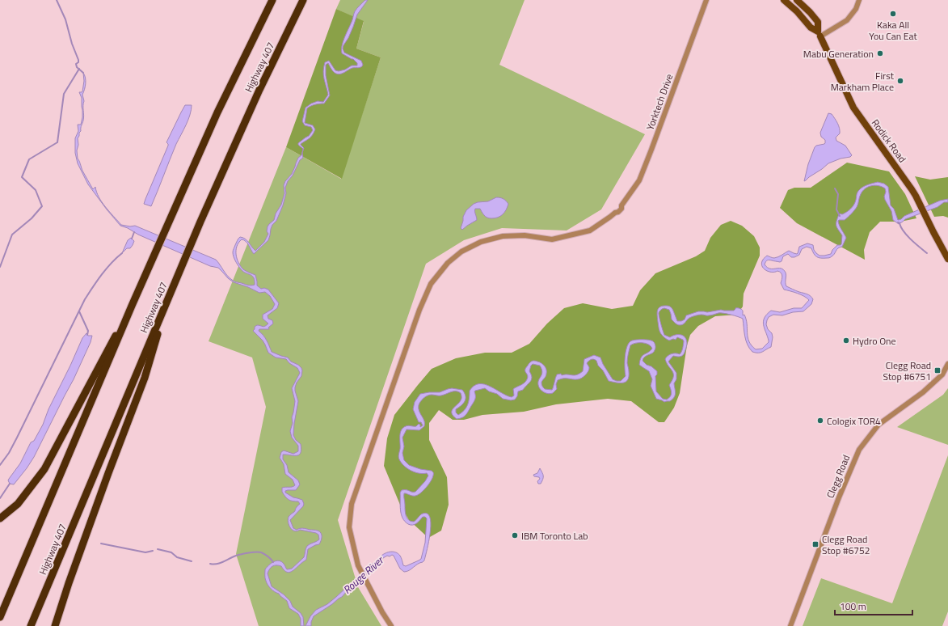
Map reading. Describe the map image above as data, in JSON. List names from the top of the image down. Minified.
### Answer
{"streets":{"highway":["Highway 407"],"main road":["Rodick Road"],"street":["Yorktech Drive","Clegg Road"]},"water":["Rouge River"],"places":{"other":["Kaka All You Can Eat","Mabu Generation","First Markham Place","Hydro One","Cologix TOR4","IBM Toronto Lab"],"transit":["Clegg Road Stop #6751","Clegg Road Stop #6752"]},"scale_bar":"100 m"}
